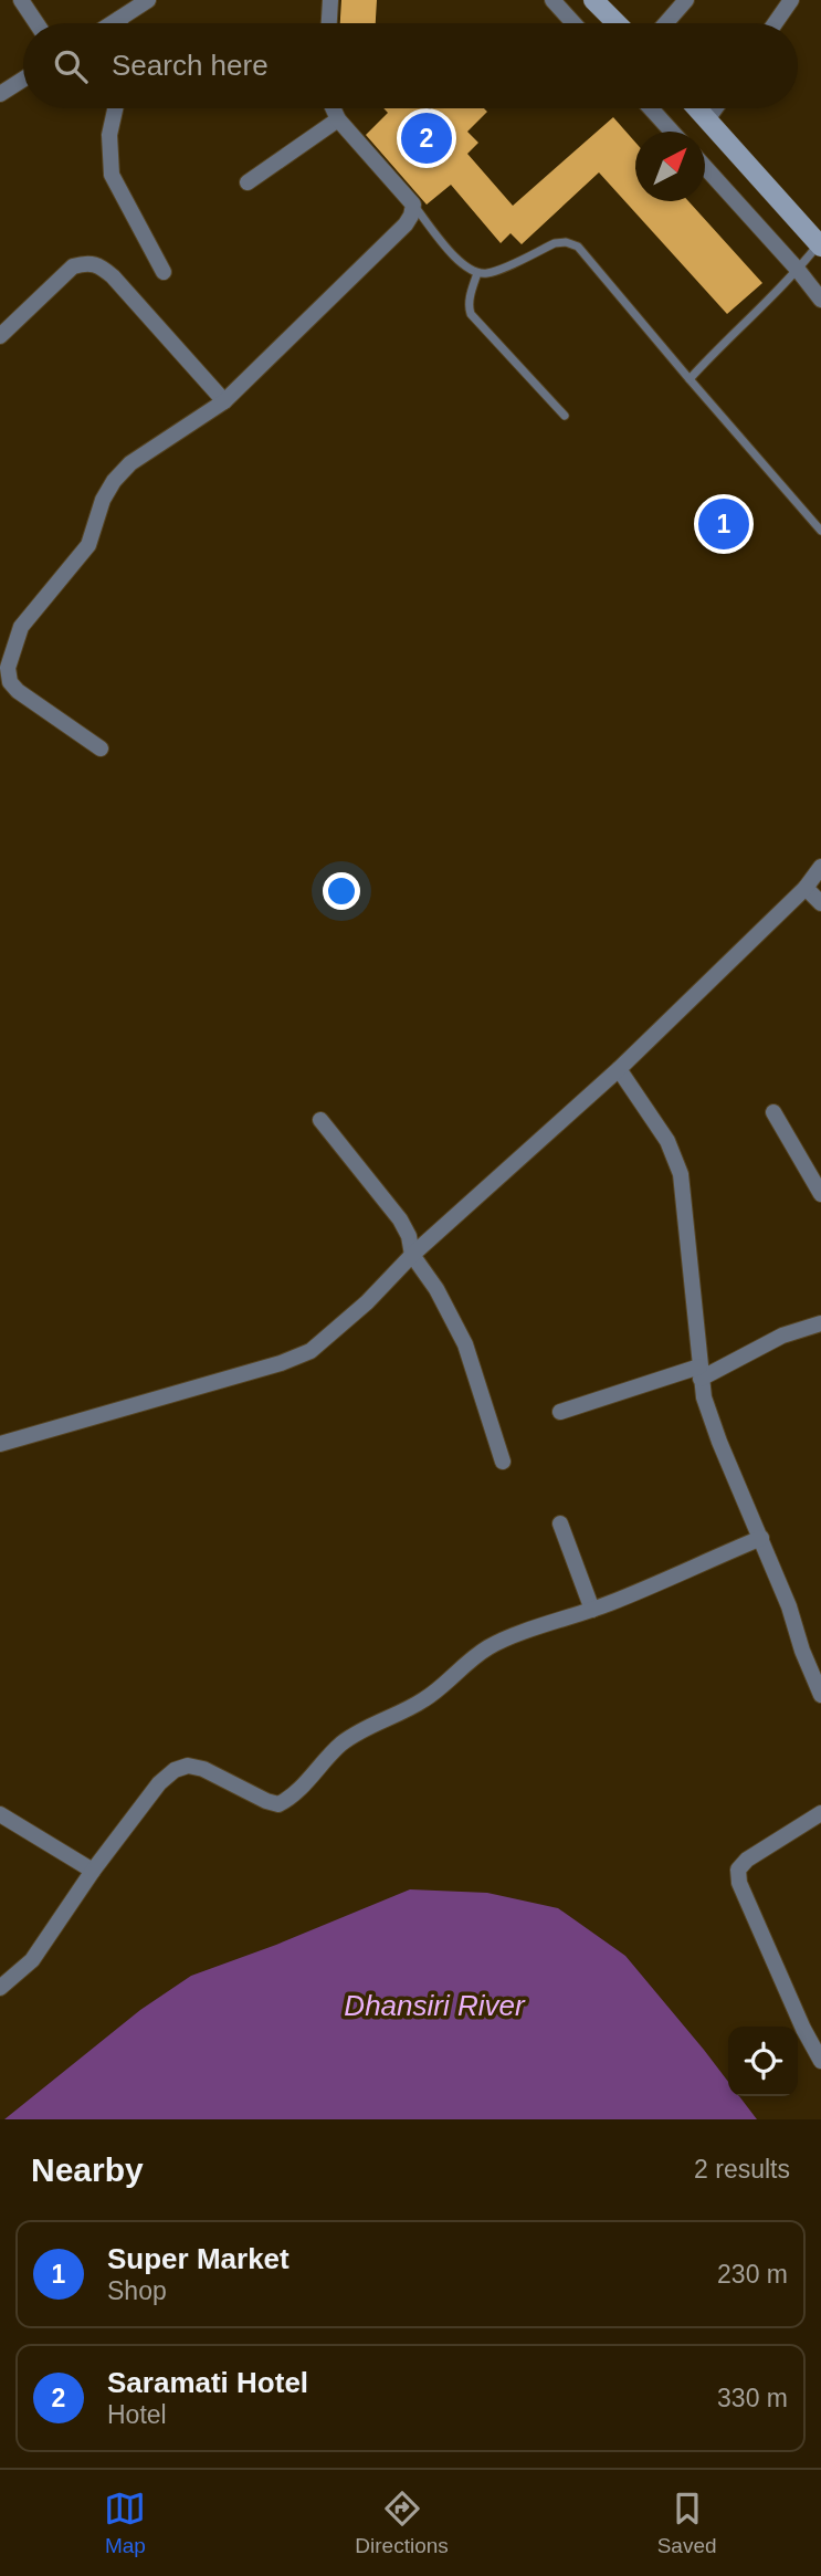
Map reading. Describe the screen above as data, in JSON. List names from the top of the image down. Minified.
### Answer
{"water":["Dhansiri River"],"north":"top right","page":{"search":"Search here","pins":["2","1"],"heading":["Nearby","2 results"],"list":[{"mark":"1","name":"Super Market","note":"Shop","value":"230 m"},{"mark":"2","name":"Saramati Hotel","note":"Hotel","value":"330 m"}],"nav":["Map","Directions","Saved"]}}
